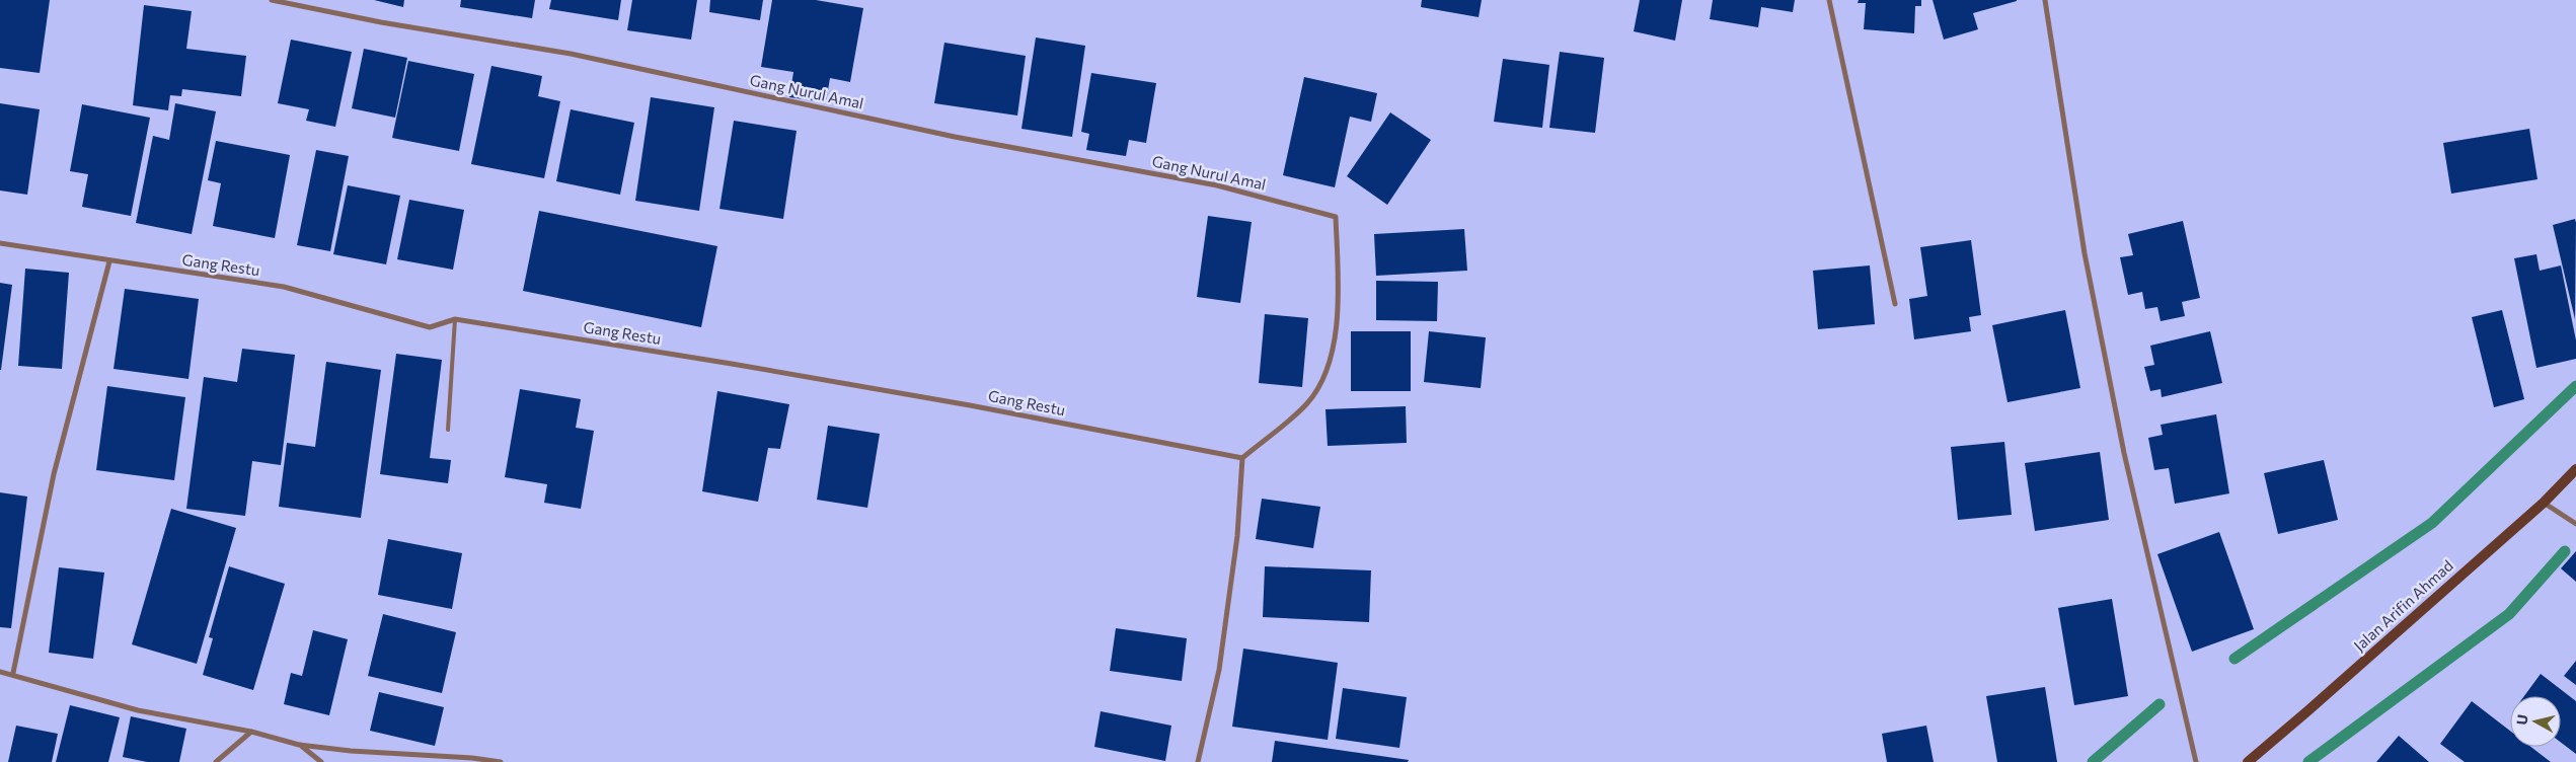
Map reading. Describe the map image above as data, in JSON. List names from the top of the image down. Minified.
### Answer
{"streets":{"street":["Gang Nurul Amal","Gang Restu","Jalan Arifin Ahmad"]},"crossings":[["Gang Nurul Amal","Gang Restu"]],"north":"left"}
